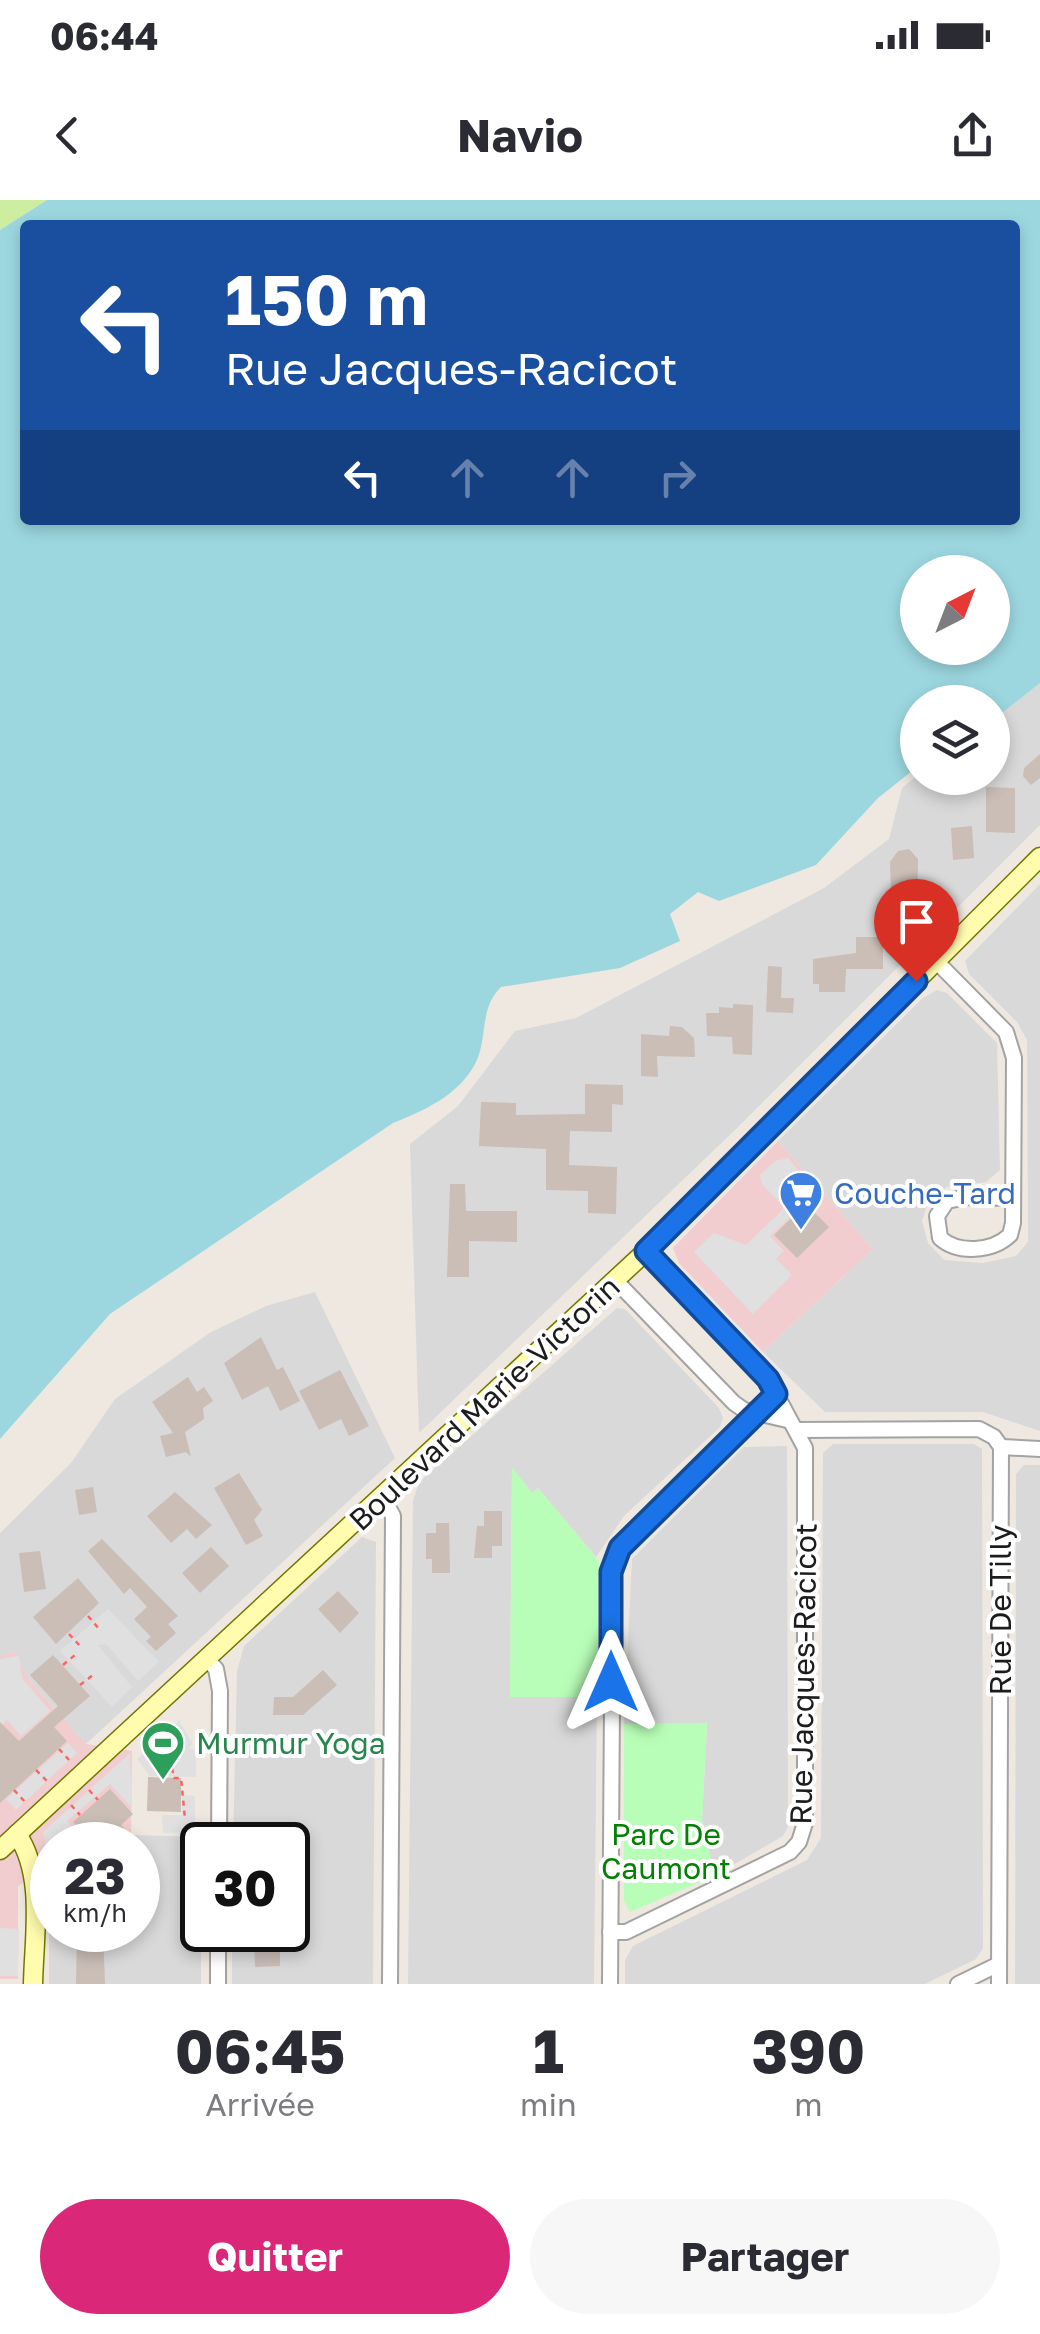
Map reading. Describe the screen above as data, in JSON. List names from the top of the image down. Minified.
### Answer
{"streets":{"street":["Boulevard Marie-Victorin","Rue De Tilly","Rue Jacques-Racicot"]},"crossings":[["Boulevard Marie-Victorin","Rue Jacques-Racicot"]],"parks":["Parc De Caumont"],"places":{"supermarket":["Couche-Tard"],"sports":["Murmur Yoga"]},"north":"top right","page":{"status":"06:44","header":"Navio","turn":["150 m","Rue Jacques-Racicot"],"speed":"23 km/h","limit":"30","eta":["06:45","Arrivée","1","min","390","m"],"buttons":["Quitter","Partager"]}}
